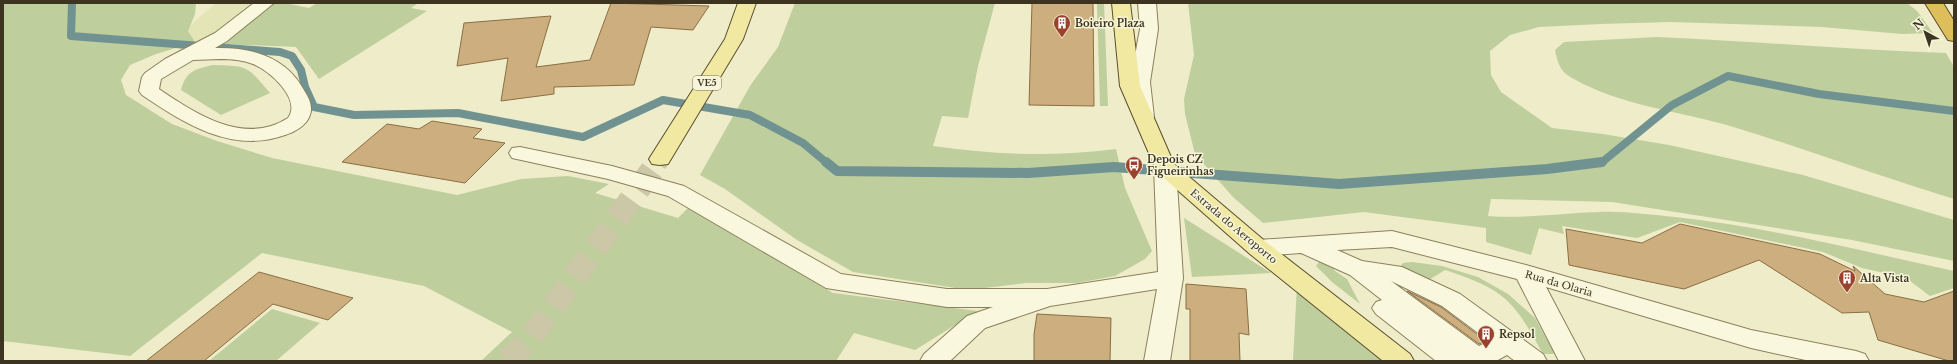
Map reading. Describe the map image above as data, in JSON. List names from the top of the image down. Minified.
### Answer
{"streets":{"main road":["VE5","Estrada do Aeroporto"],"street":["Rua da Olaria"]},"crossings":[["Estrada do Aeroporto","Rua da Olaria"]],"places":{"building":["Boieiro Plaza","Alta Vista","Repsol"],"bus stop":["Depois CZ Figueirinhas"]},"north":"top left"}
